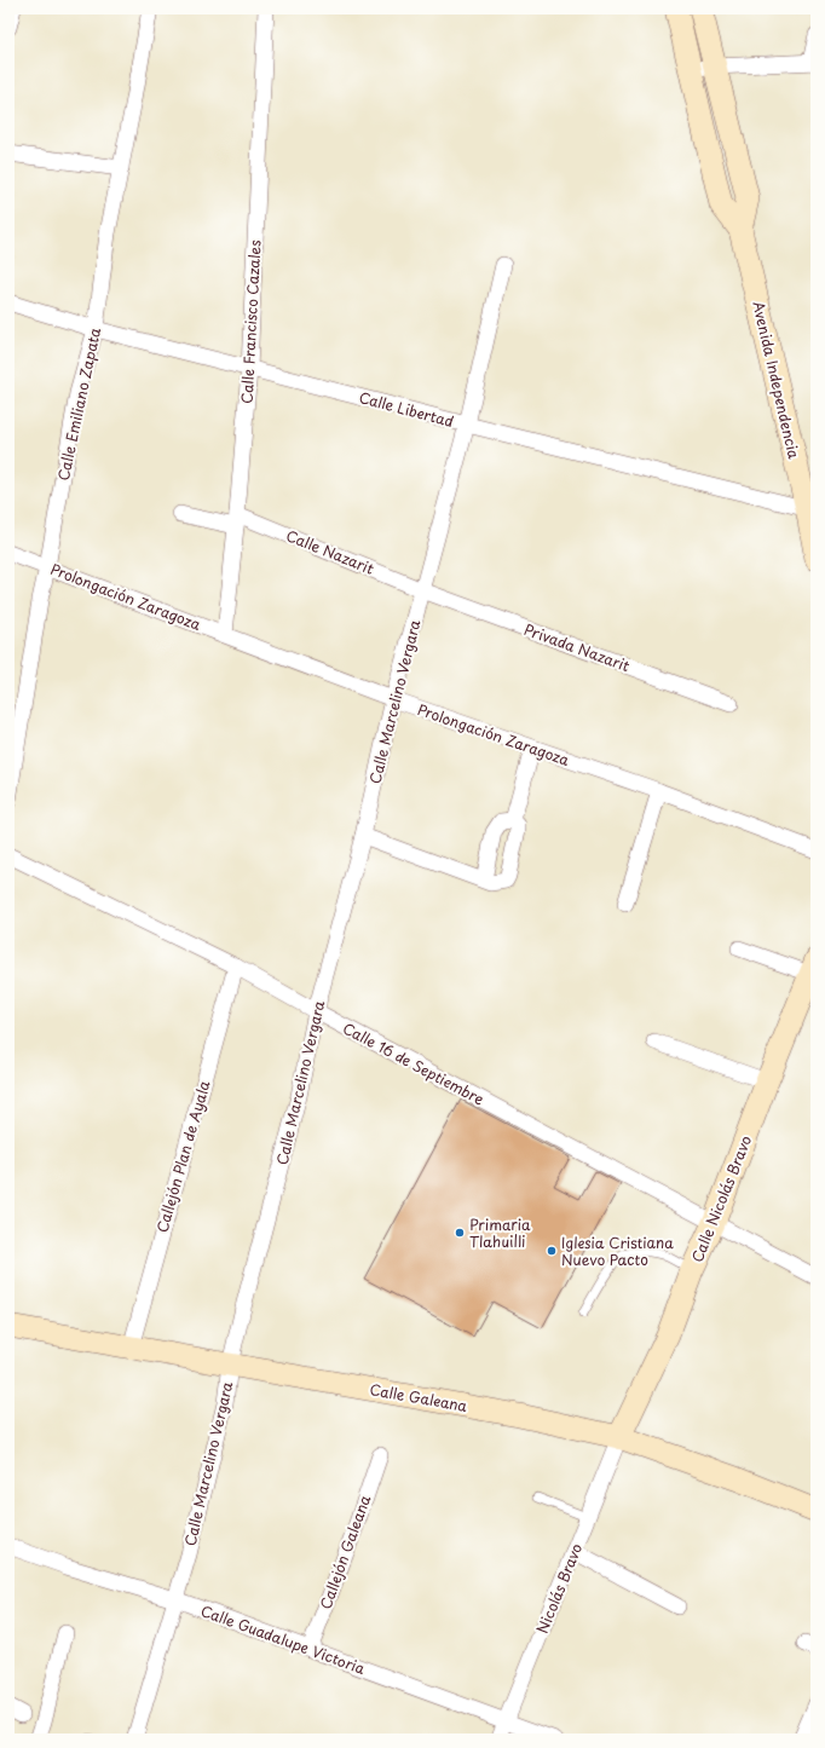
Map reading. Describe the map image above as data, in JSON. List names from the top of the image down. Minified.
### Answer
{"streets":{"main road":["Avenida Independencia","Calle Nicolás Bravo","Calle Galeana"],"street":["Calle Francisco Cazales","Calle Emiliano Zapata","Calle Libertad","Calle Nazarit","Prolongación Zaragoza","Privada Nazarit","Calle Marcelino Vergara","Calle 16 de Septiembre","Callejón Plan de Ayala","Callejón Galeana","Nicolás Bravo","Calle Guadalupe Victoria"]},"crossings":[["Calle Francisco Cazales","Calle Libertad"],["Calle Francisco Cazales","Calle Nazarit"],["Calle Francisco Cazales","Prolongación Zaragoza"],["Avenida Independencia","Calle Libertad"],["Calle Emiliano Zapata","Calle Libertad"],["Calle Emiliano Zapata","Prolongación Zaragoza"],["Calle Libertad","Calle Marcelino Vergara"],["Calle Nazarit","Privada Nazarit"],["Calle Nazarit","Calle Marcelino Vergara"],["Prolongación Zaragoza","Calle Marcelino Vergara"],["Privada Nazarit","Calle Marcelino Vergara"],["Calle Marcelino Vergara","Calle 16 de Septiembre"],["Calle Marcelino Vergara","Calle Galeana"],["Calle Marcelino Vergara","Calle Guadalupe Victoria"],["Calle 16 de Septiembre","Callejón Plan de Ayala"],["Calle 16 de Septiembre","Calle Nicolás Bravo"],["Callejón Plan de Ayala","Calle Galeana"],["Calle Nicolás Bravo","Calle Galeana"],["Calle Nicolás Bravo","Nicolás Bravo"],["Calle Galeana","Nicolás Bravo"],["Callejón Galeana","Calle Guadalupe Victoria"],["Nicolás Bravo","Calle Guadalupe Victoria"]],"places":["Primaria Tlahuilli","Iglesia Cristiana Nuevo Pacto"]}
